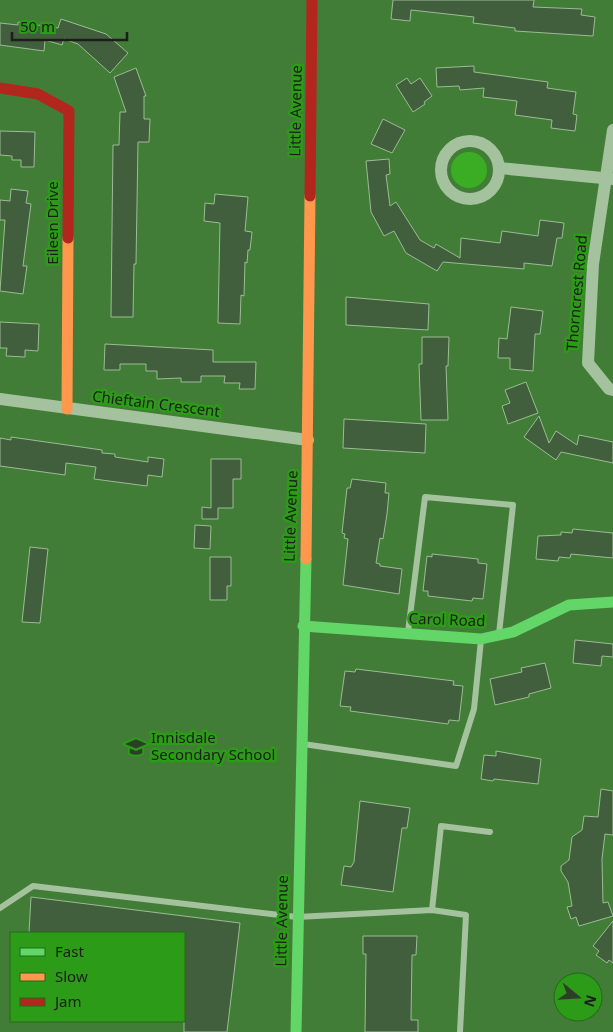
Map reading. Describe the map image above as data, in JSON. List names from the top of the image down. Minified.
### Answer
{"streets":{"street":["Little Avenue","Eileen Drive","Thorncrest Road","Chieftain Crescent","Carol Road"]},"crossings":[["Little Avenue","Chieftain Crescent"],["Little Avenue","Carol Road"],["Eileen Drive","Chieftain Crescent"]],"places":{"school or university":["Innisdale Secondary School"]},"legend":["Fast","Slow","Jam"],"scale_bar":"50 m","north":"right"}
